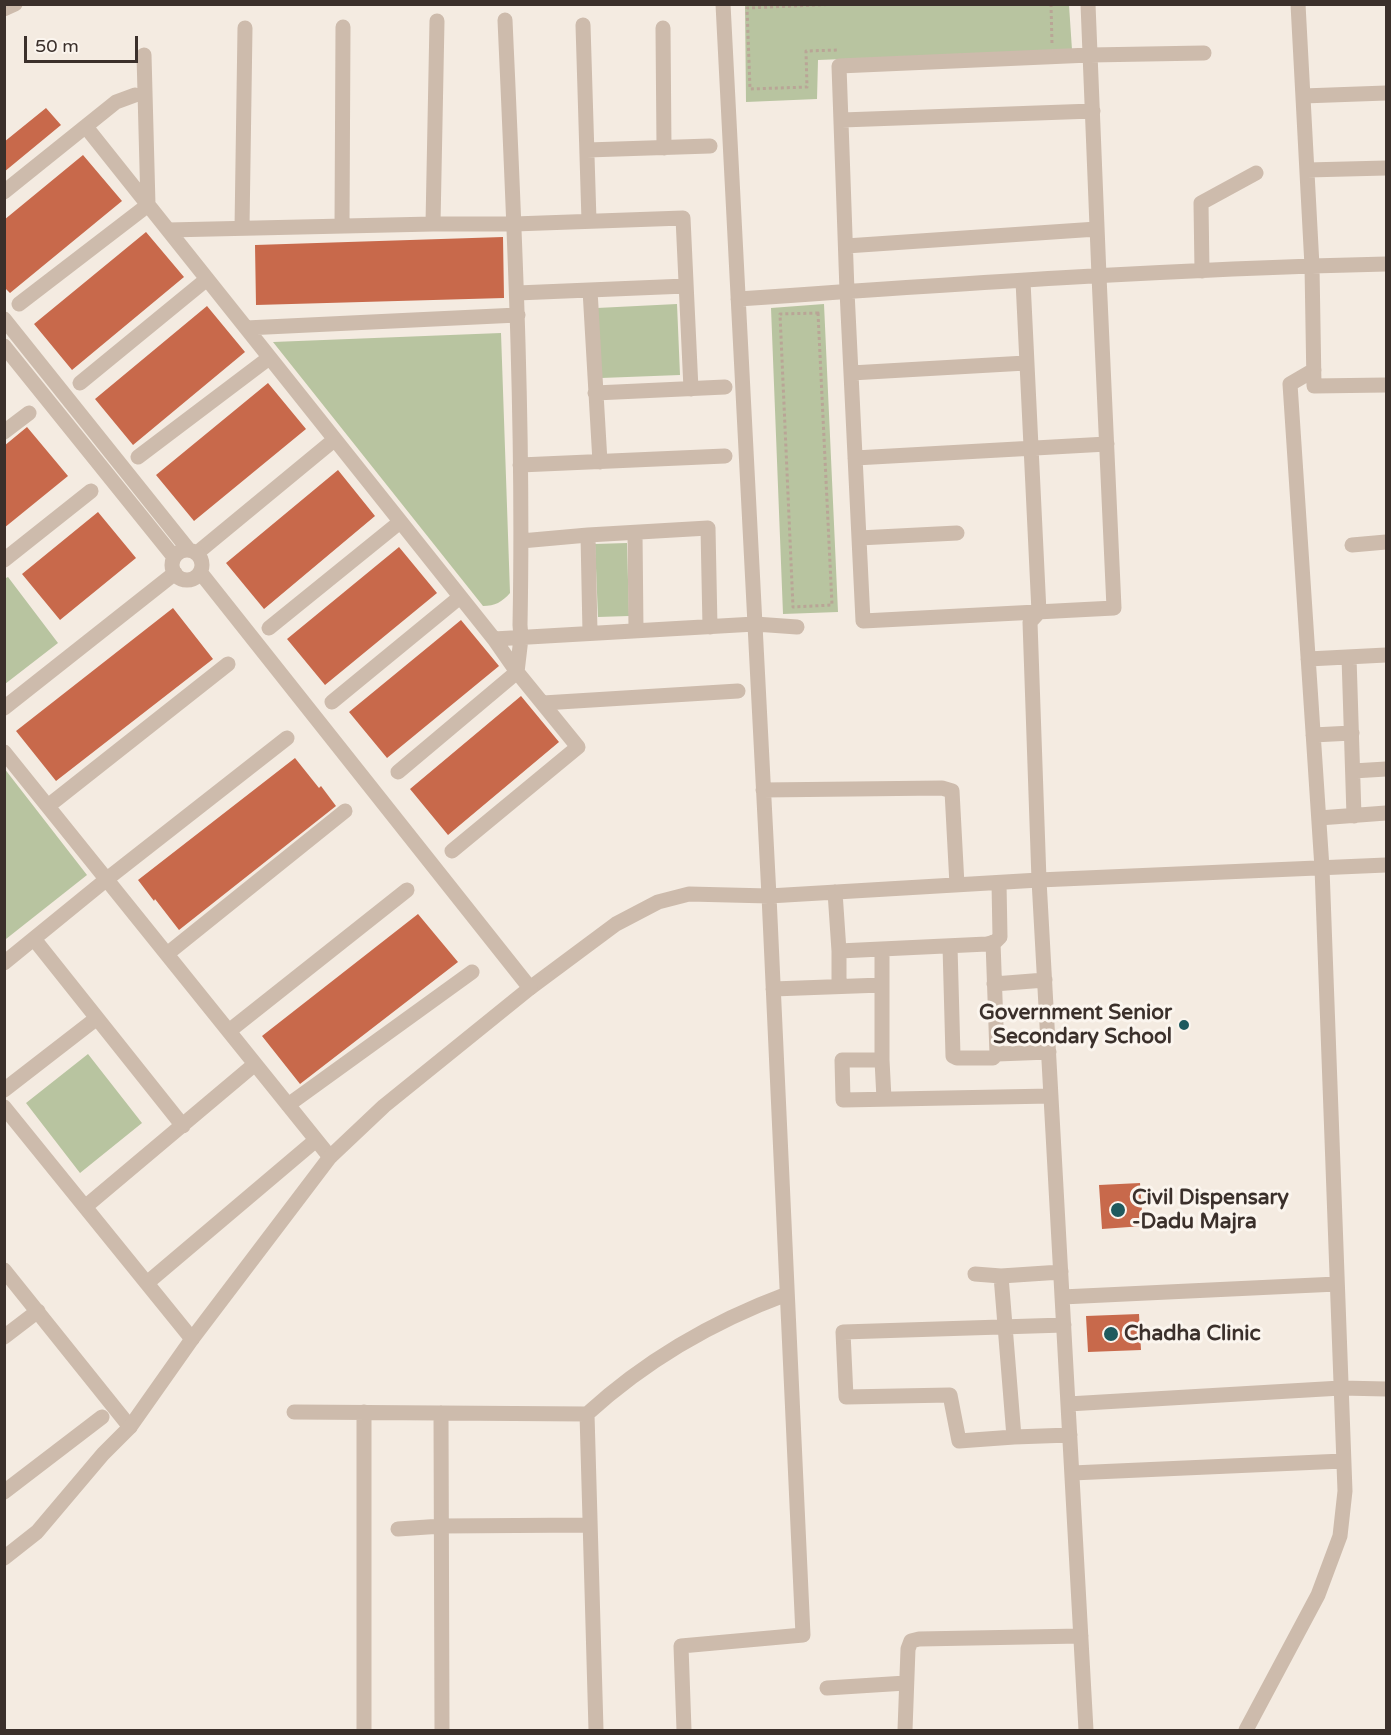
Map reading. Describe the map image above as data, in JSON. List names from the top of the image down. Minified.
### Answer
{"places":["Government Senior Secondary School","Civil Dispensary -Dadu Majra","Chadha Clinic"],"scale_bar":"50 m"}
